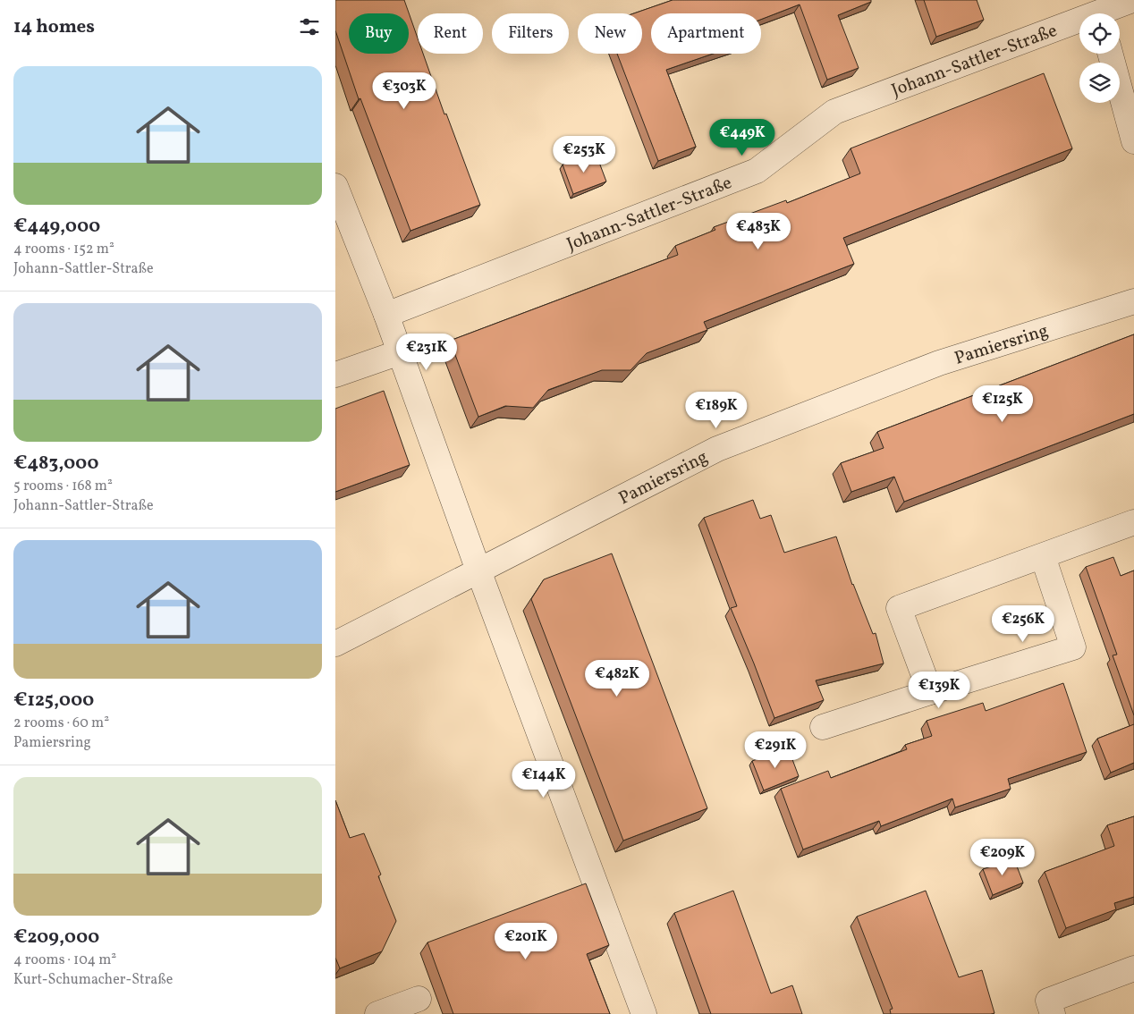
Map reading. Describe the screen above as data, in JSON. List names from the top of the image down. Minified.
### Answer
{"streets":{"street":["Johann-Sattler-Straße","Pamiersring"]},"page":{"heading":"14 homes","chip":["Buy","Rent","Filters","New","Apartment"],"list":[{"name":"€449,000","note":"4 rooms · 152 m² · Johann-Sattler-Straße"},{"name":"€483,000","note":"5 rooms · 168 m² · Johann-Sattler-Straße"},{"name":"€125,000","note":"2 rooms · 60 m² · Pamiersring"},{"name":"€209,000","note":"4 rooms · 104 m² · Kurt-Schumacher-Straße"}],"price":["€303K","€449K","€253K","€483K","€231K","€125K","€189K","€256K","€482K","€139K","€291K","€144K","€209K","€201K"]}}
